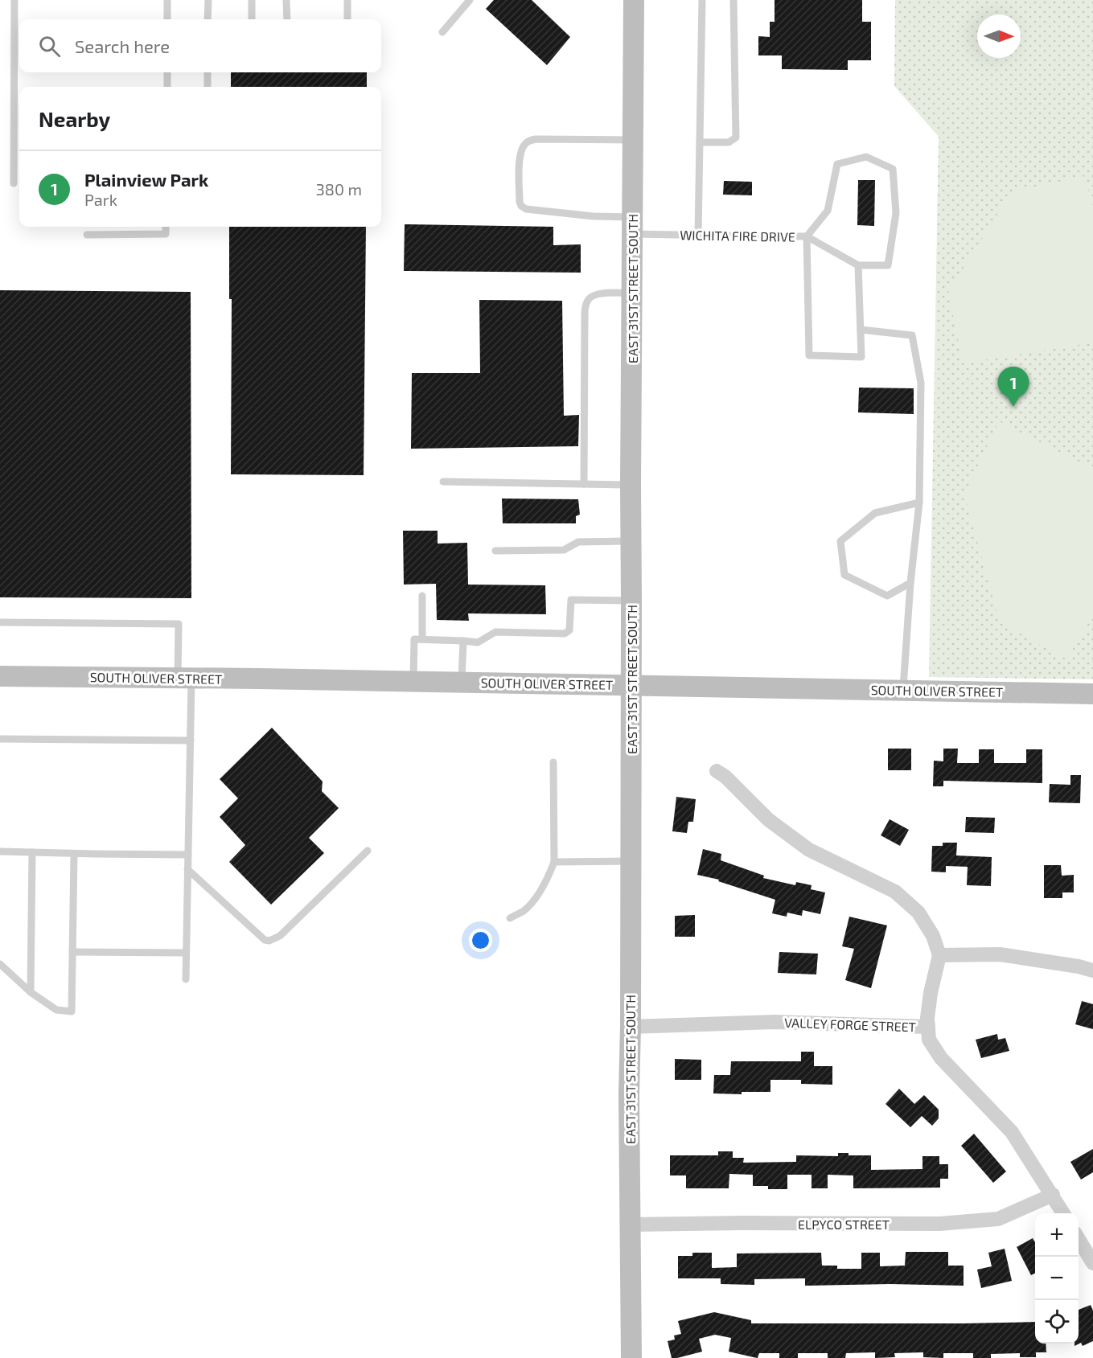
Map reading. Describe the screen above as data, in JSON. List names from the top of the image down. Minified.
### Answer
{"streets":{"street":["EAST 31ST STREET SOUTH","SOUTH OLIVER STREET","VALLEY FORGE STREET","ELPYCO STREET"],"lane":["WICHITA FIRE DRIVE"]},"crossings":[["WICHITA FIRE DRIVE","EAST 31ST STREET SOUTH"],["EAST 31ST STREET SOUTH","SOUTH OLIVER STREET"],["EAST 31ST STREET SOUTH","VALLEY FORGE STREET"],["EAST 31ST STREET SOUTH","ELPYCO STREET"]],"north":"right","page":{"search":"Search here","heading":"Nearby","list":[{"mark":"1","name":"Plainview Park","note":"Park","value":"380 m"}],"pins":"1","map_buttons":["+","−"]}}
